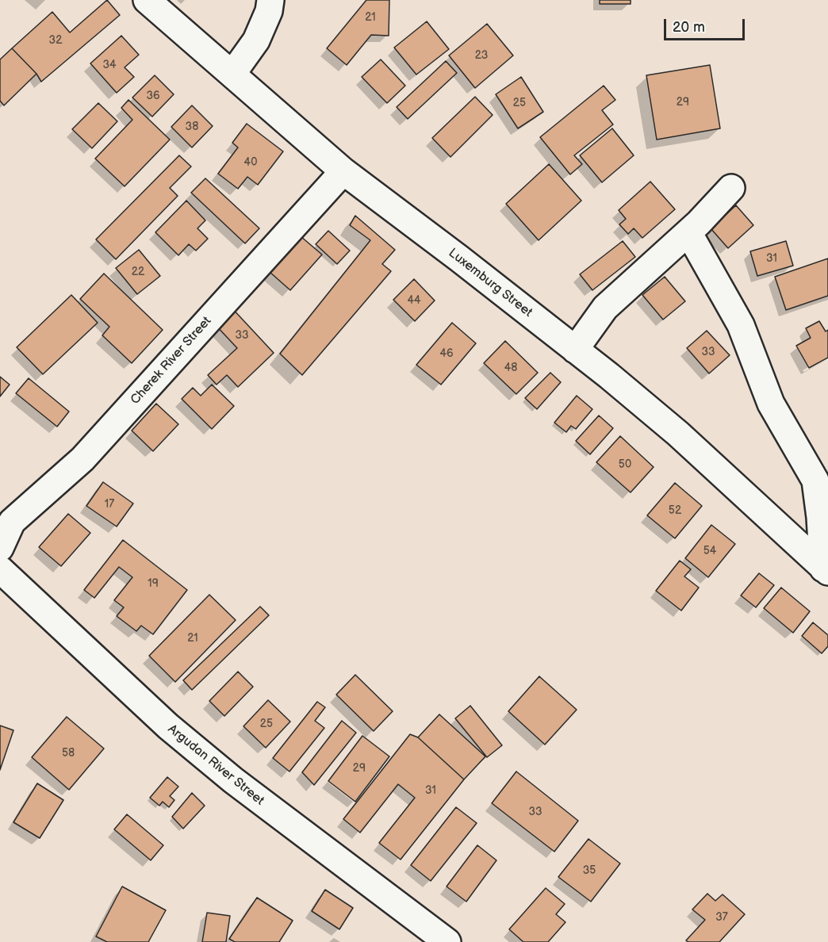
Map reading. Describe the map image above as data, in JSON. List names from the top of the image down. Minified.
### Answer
{"streets":{"street":["Luxemburg Street","Cherek River Street","Argudan River Street"]},"crossings":[["Luxemburg Street","Cherek River Street"]],"house_numbers":["21","32","23","34","36","29","25","38","40","31","22","44","33","33","46","48","50","17","52","54","19","21","25","58","29","31","33","35","37"],"scale_bar":"20 m"}
